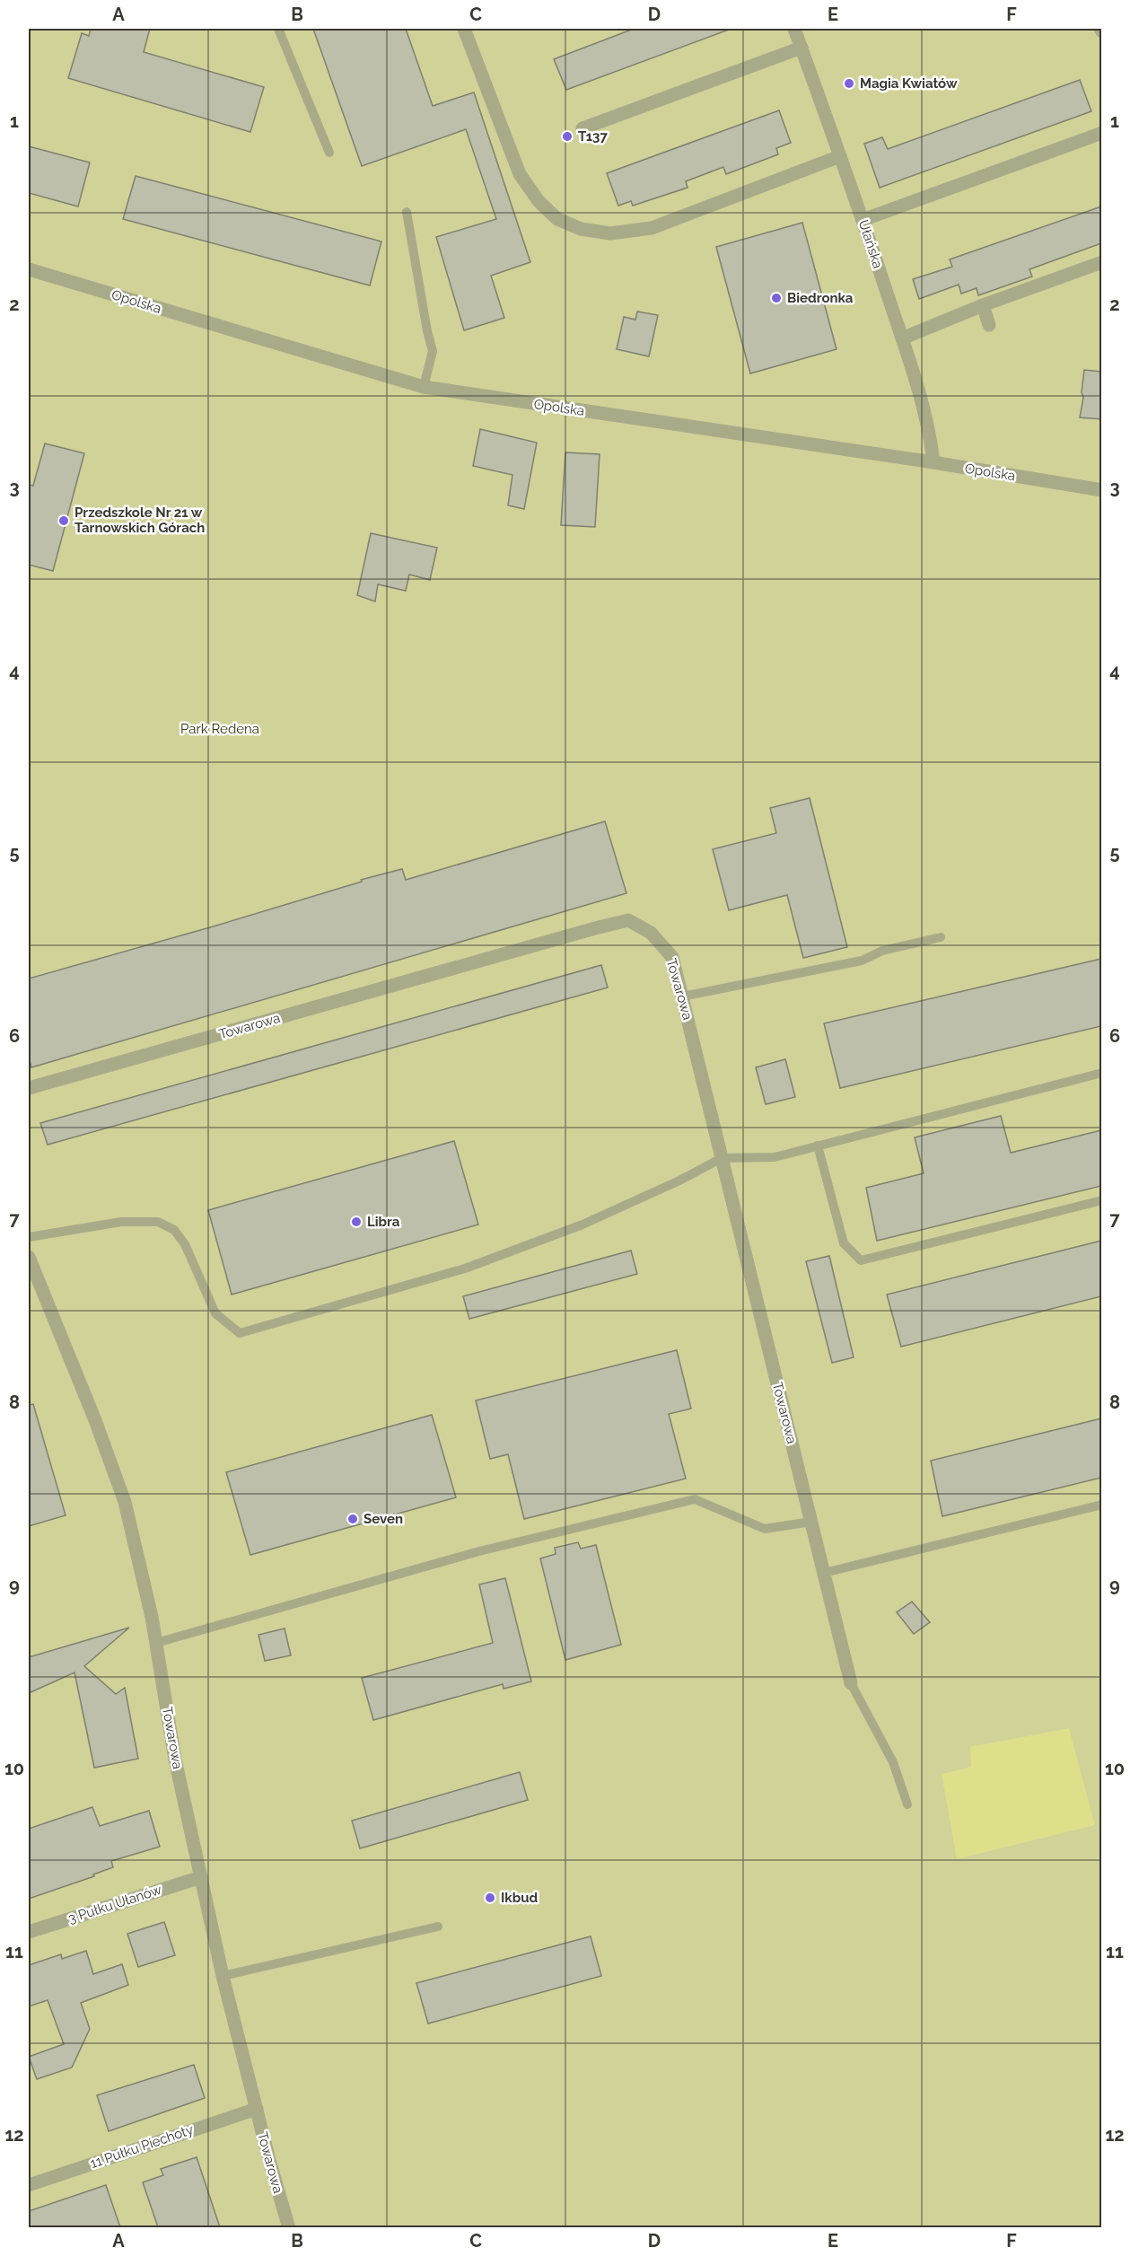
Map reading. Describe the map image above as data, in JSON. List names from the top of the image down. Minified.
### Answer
{"streets":{"street":["Ułańska","Opolska","Towarowa","3 Pułku Ułanów","11 Pułku Piechoty"]},"crossings":[["Ułańska","Opolska"],["Towarowa","3 Pułku Ułanów"],["Towarowa","11 Pułku Piechoty"]],"parks":["Park Redena"],"places":["Magia Kwiatów","T137","Biedronka","Przedszkole Nr 21 w Tarnowskich Górach","Libra","Seven","Ikbud"],"grid":{"columns":["A","B","C","D","E","F"],"rows":["1","2","3","4","5","6","7","8","9","10","11","12"]}}
